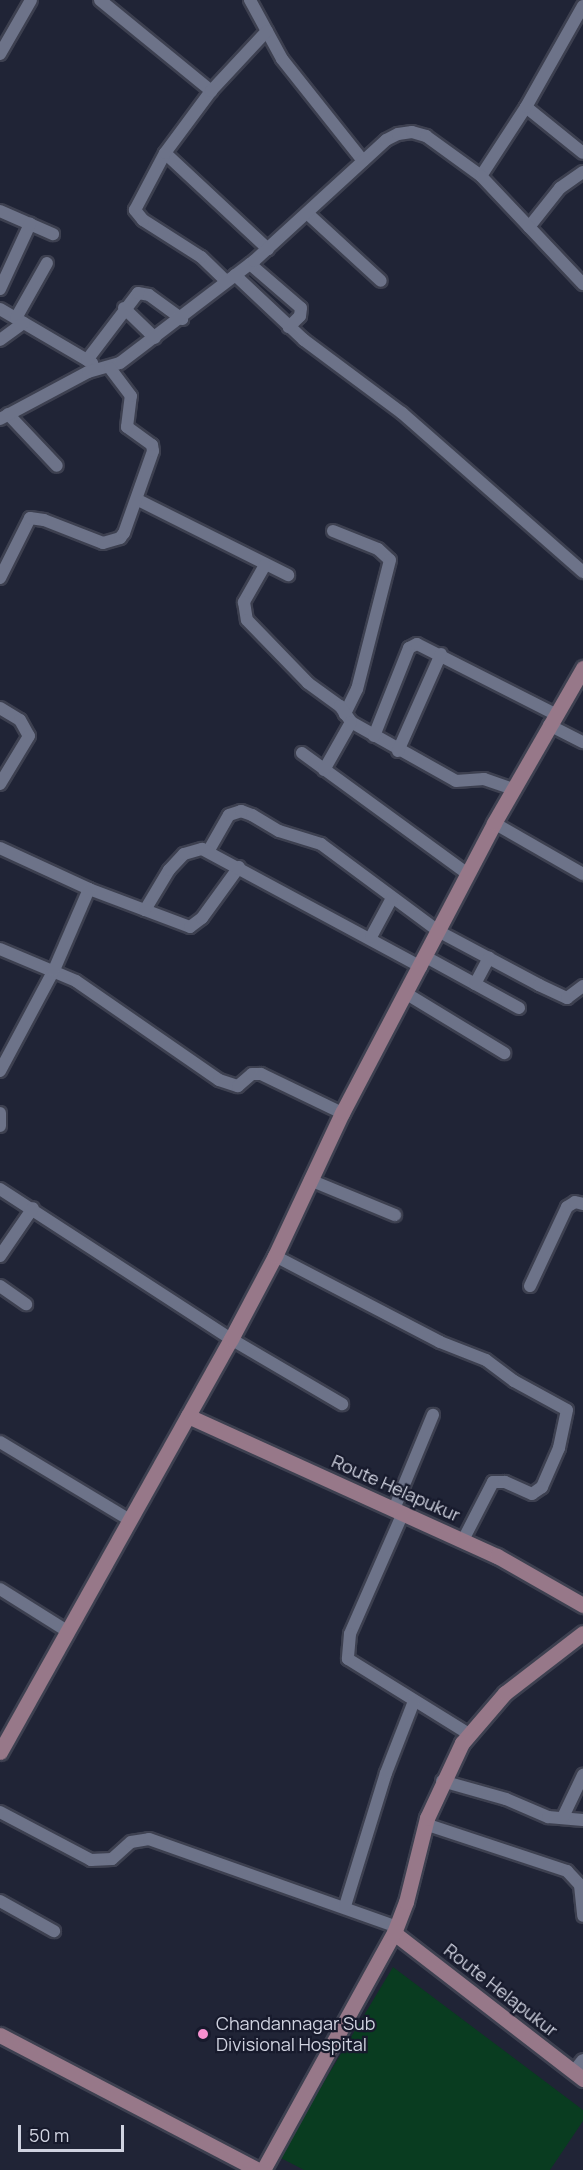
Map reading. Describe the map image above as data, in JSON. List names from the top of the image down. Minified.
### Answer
{"streets":{"street":["Route Helapukur"]},"places":["Chandannagar Sub Divisional Hospital"],"scale_bar":"50 m"}
